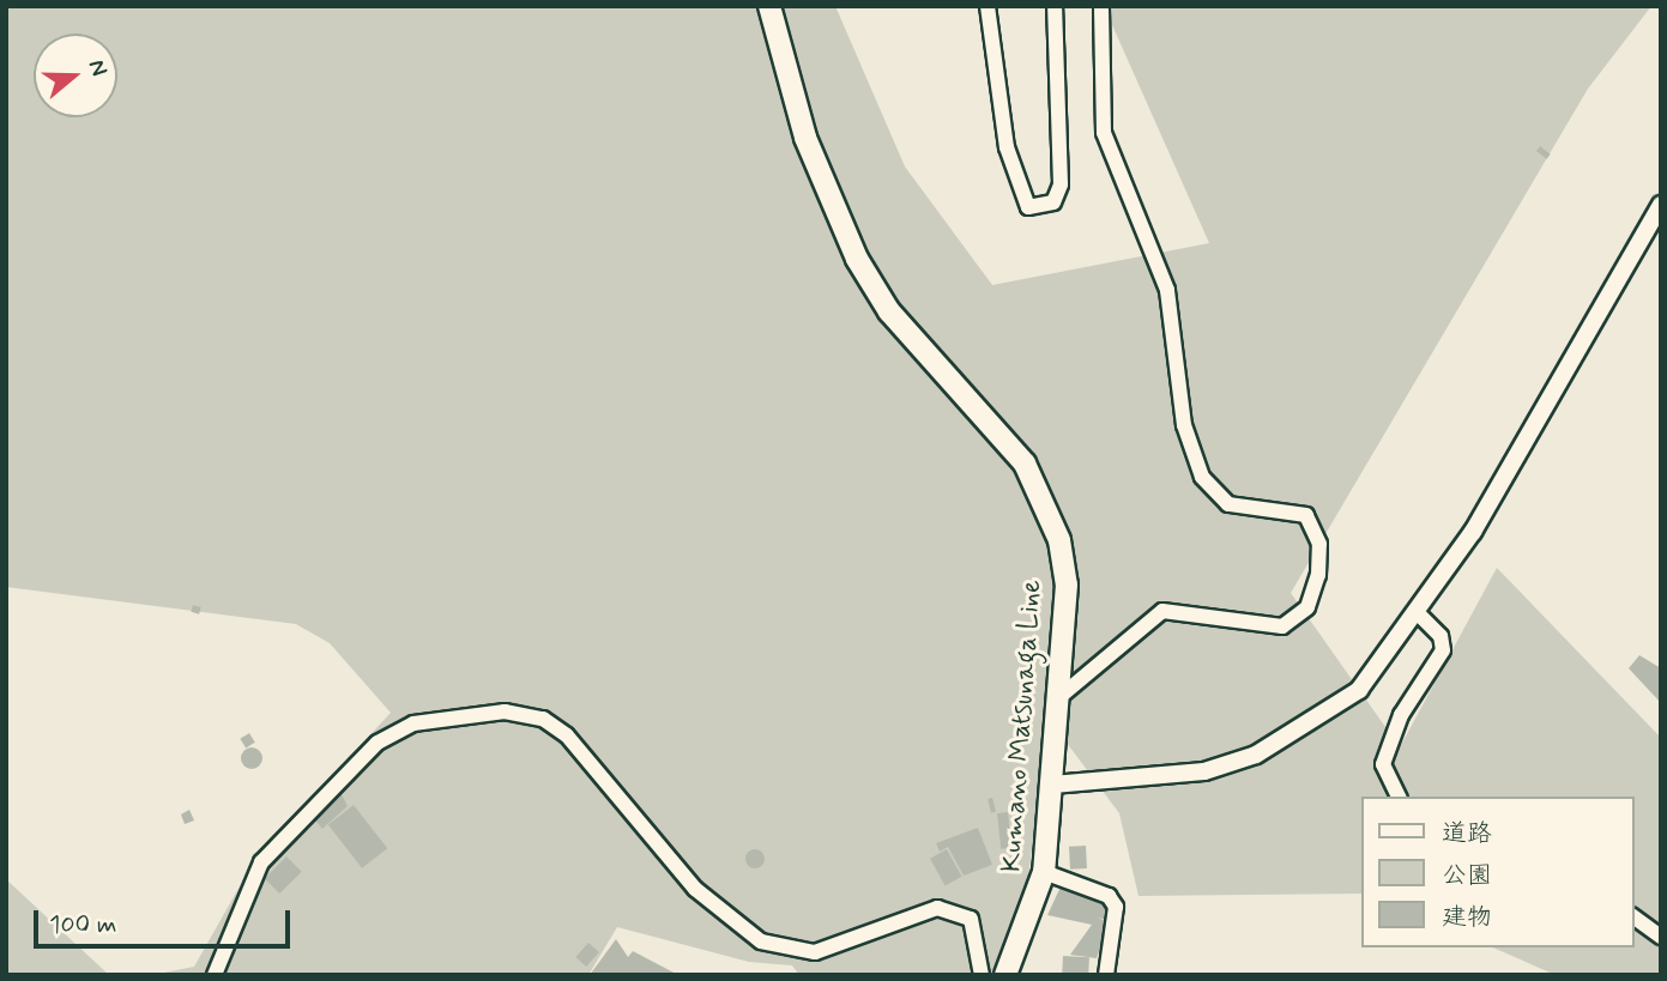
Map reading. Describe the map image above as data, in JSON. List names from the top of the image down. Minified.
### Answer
{"streets":{"main road":["Kumano Matsunaga Line"]},"legend":["道路","公園","建物"],"scale_bar":"100 m","north":"right"}
